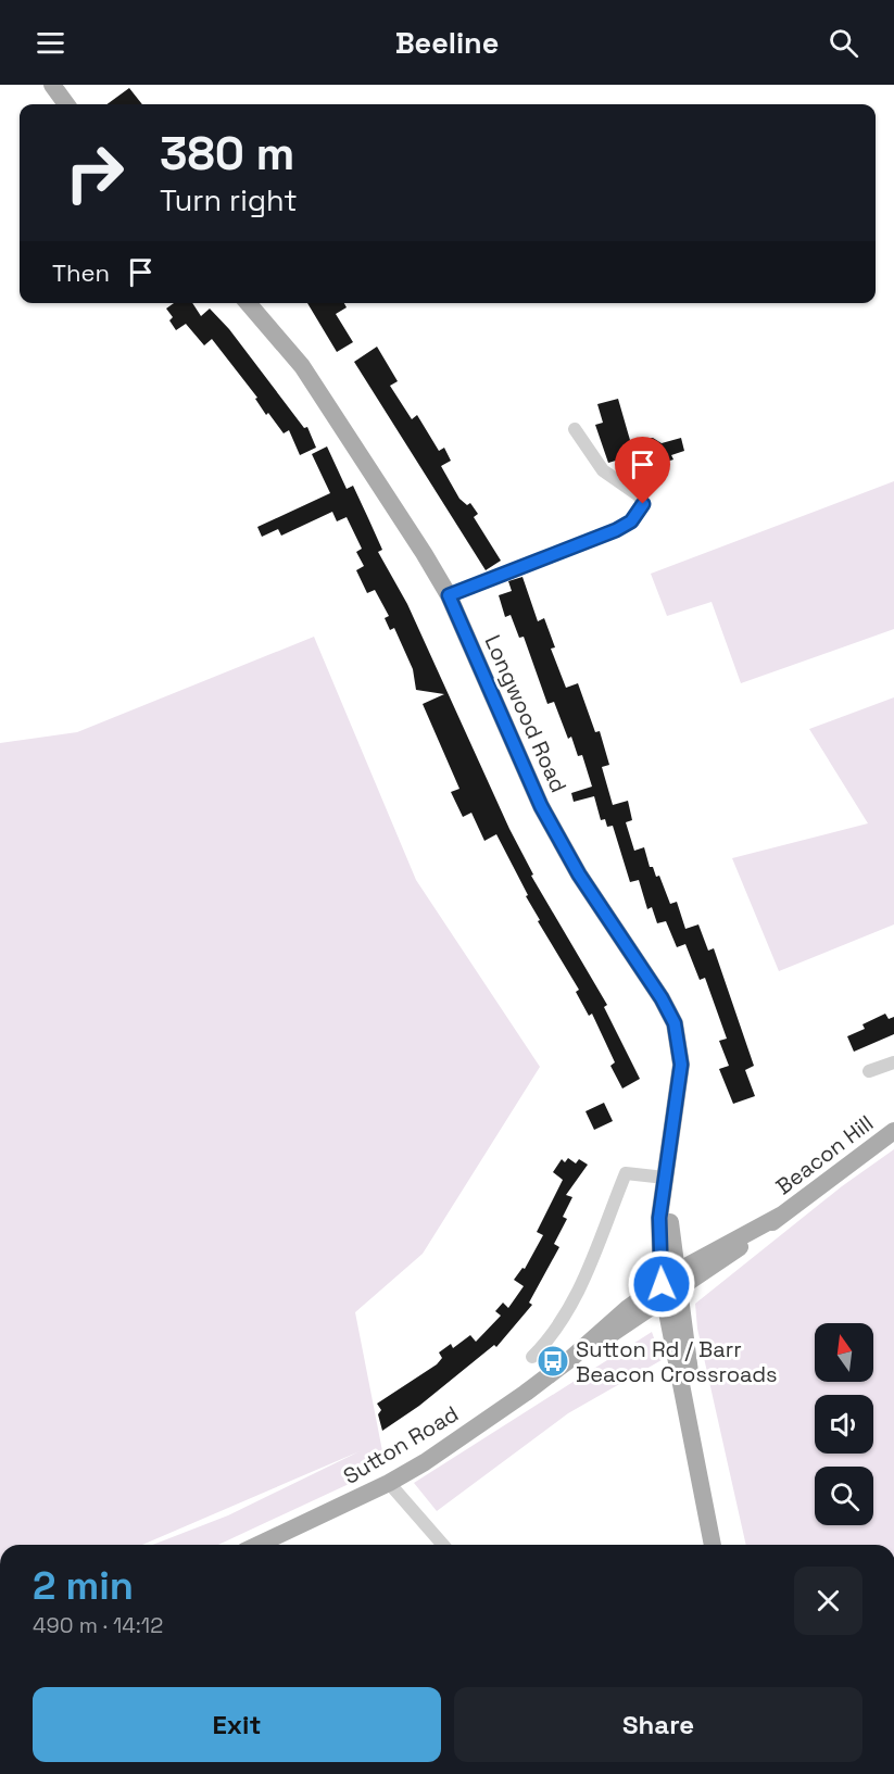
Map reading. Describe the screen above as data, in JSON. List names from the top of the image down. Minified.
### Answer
{"streets":{"main road":["Longwood Road","Beacon Hill","Sutton Road"]},"crossings":[["Longwood Road","Beacon Hill"],["Longwood Road","Sutton Road"],["Beacon Hill","Sutton Road"]],"places":{"bus stop":["Sutton Rd / Barr Beacon Crossroads"]},"north":"top","page":{"header":"Beeline","turn":["380 m","Turn right"],"then":"Then","heading":["2 min","490 m · 14:12"],"buttons":["Exit","Share"]}}
